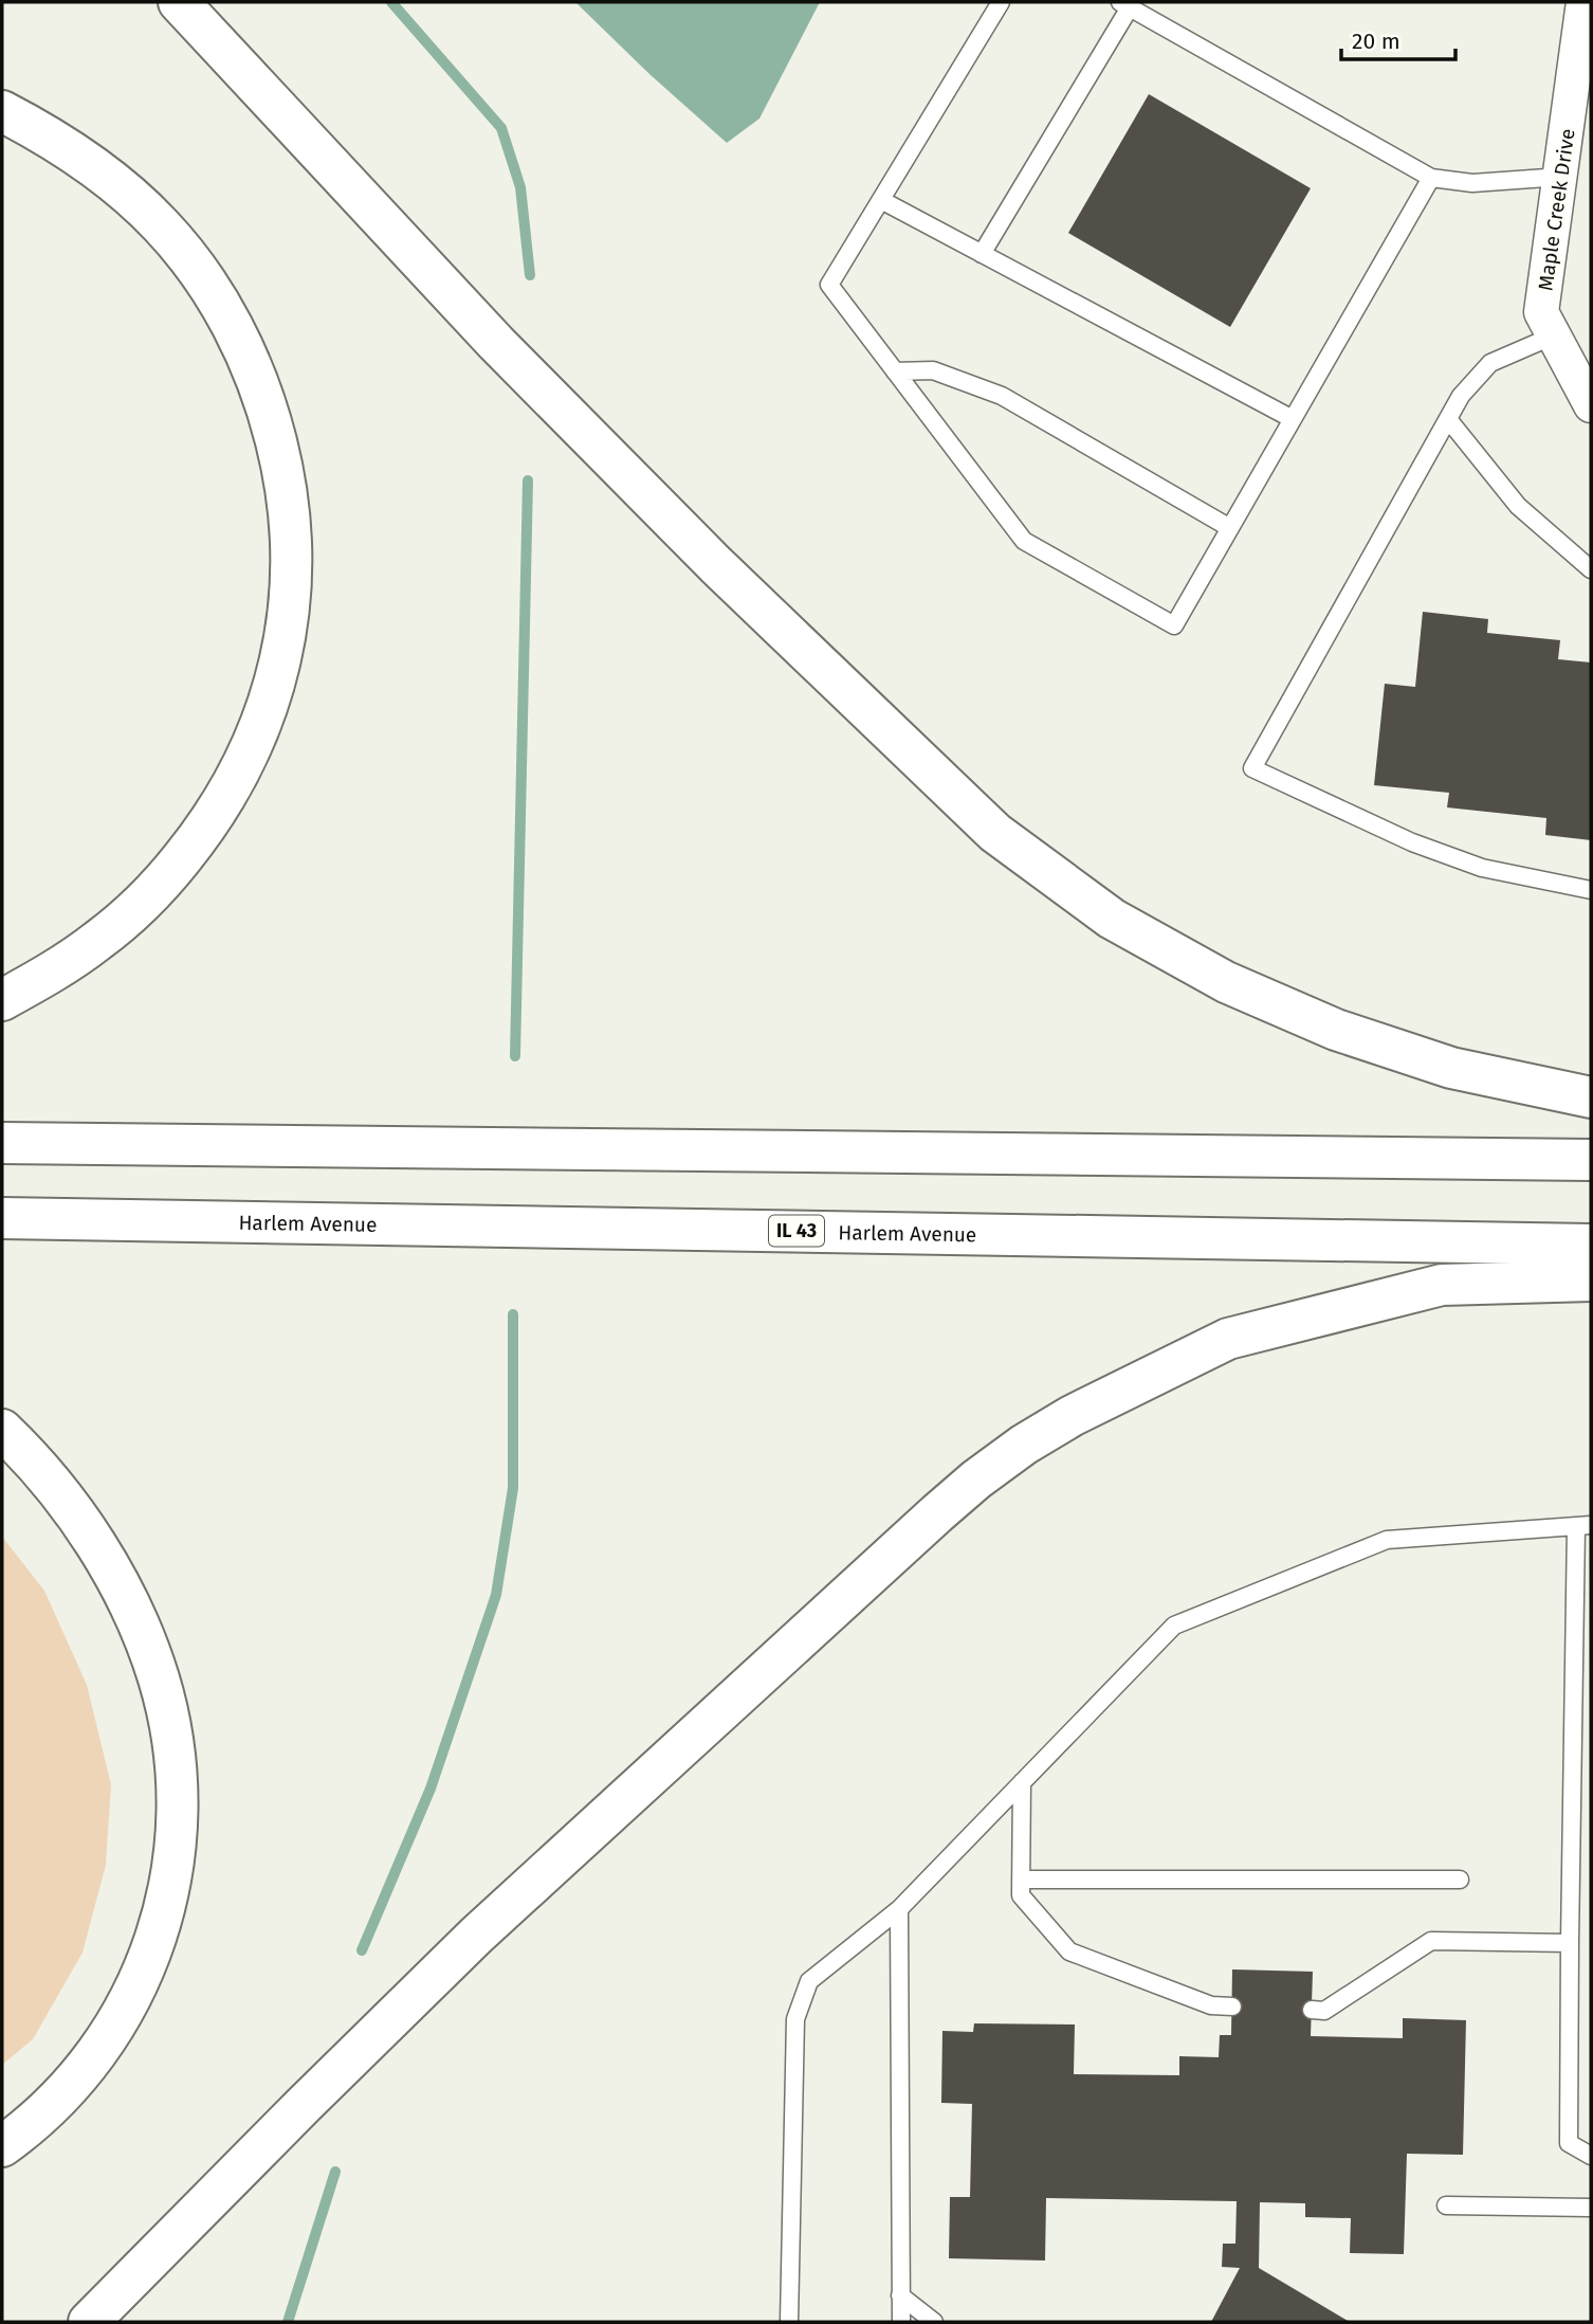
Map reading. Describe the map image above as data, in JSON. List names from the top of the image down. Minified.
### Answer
{"streets":{"main road":["Harlem Avenue","IL 43"],"street":["Maple Creek Drive"]},"scale_bar":"20 m"}
